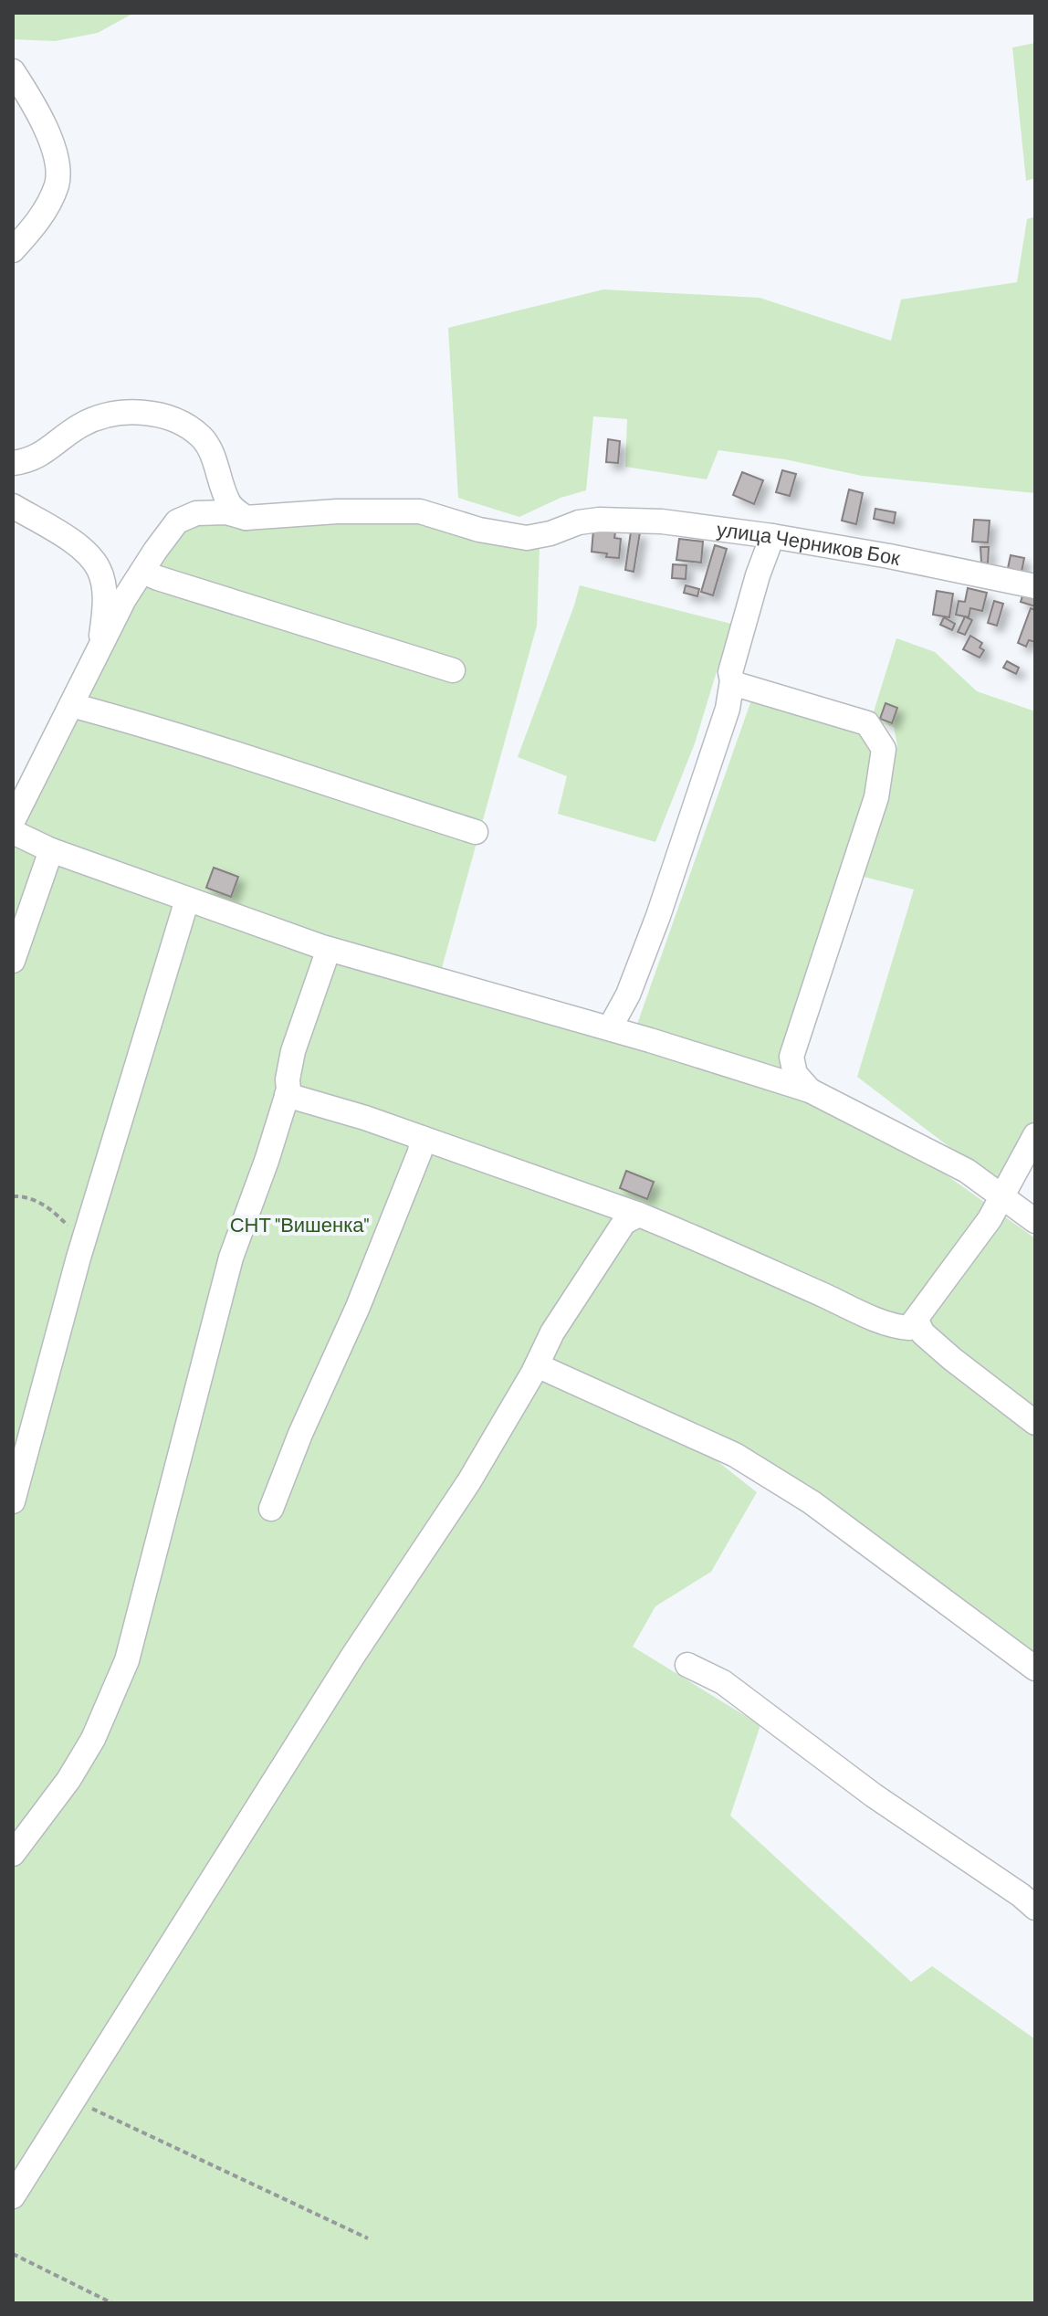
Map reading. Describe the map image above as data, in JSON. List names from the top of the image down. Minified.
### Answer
{"streets":{"street":["улица Черников Бок"]},"parks":["СНТ \"Вишенка\""]}
